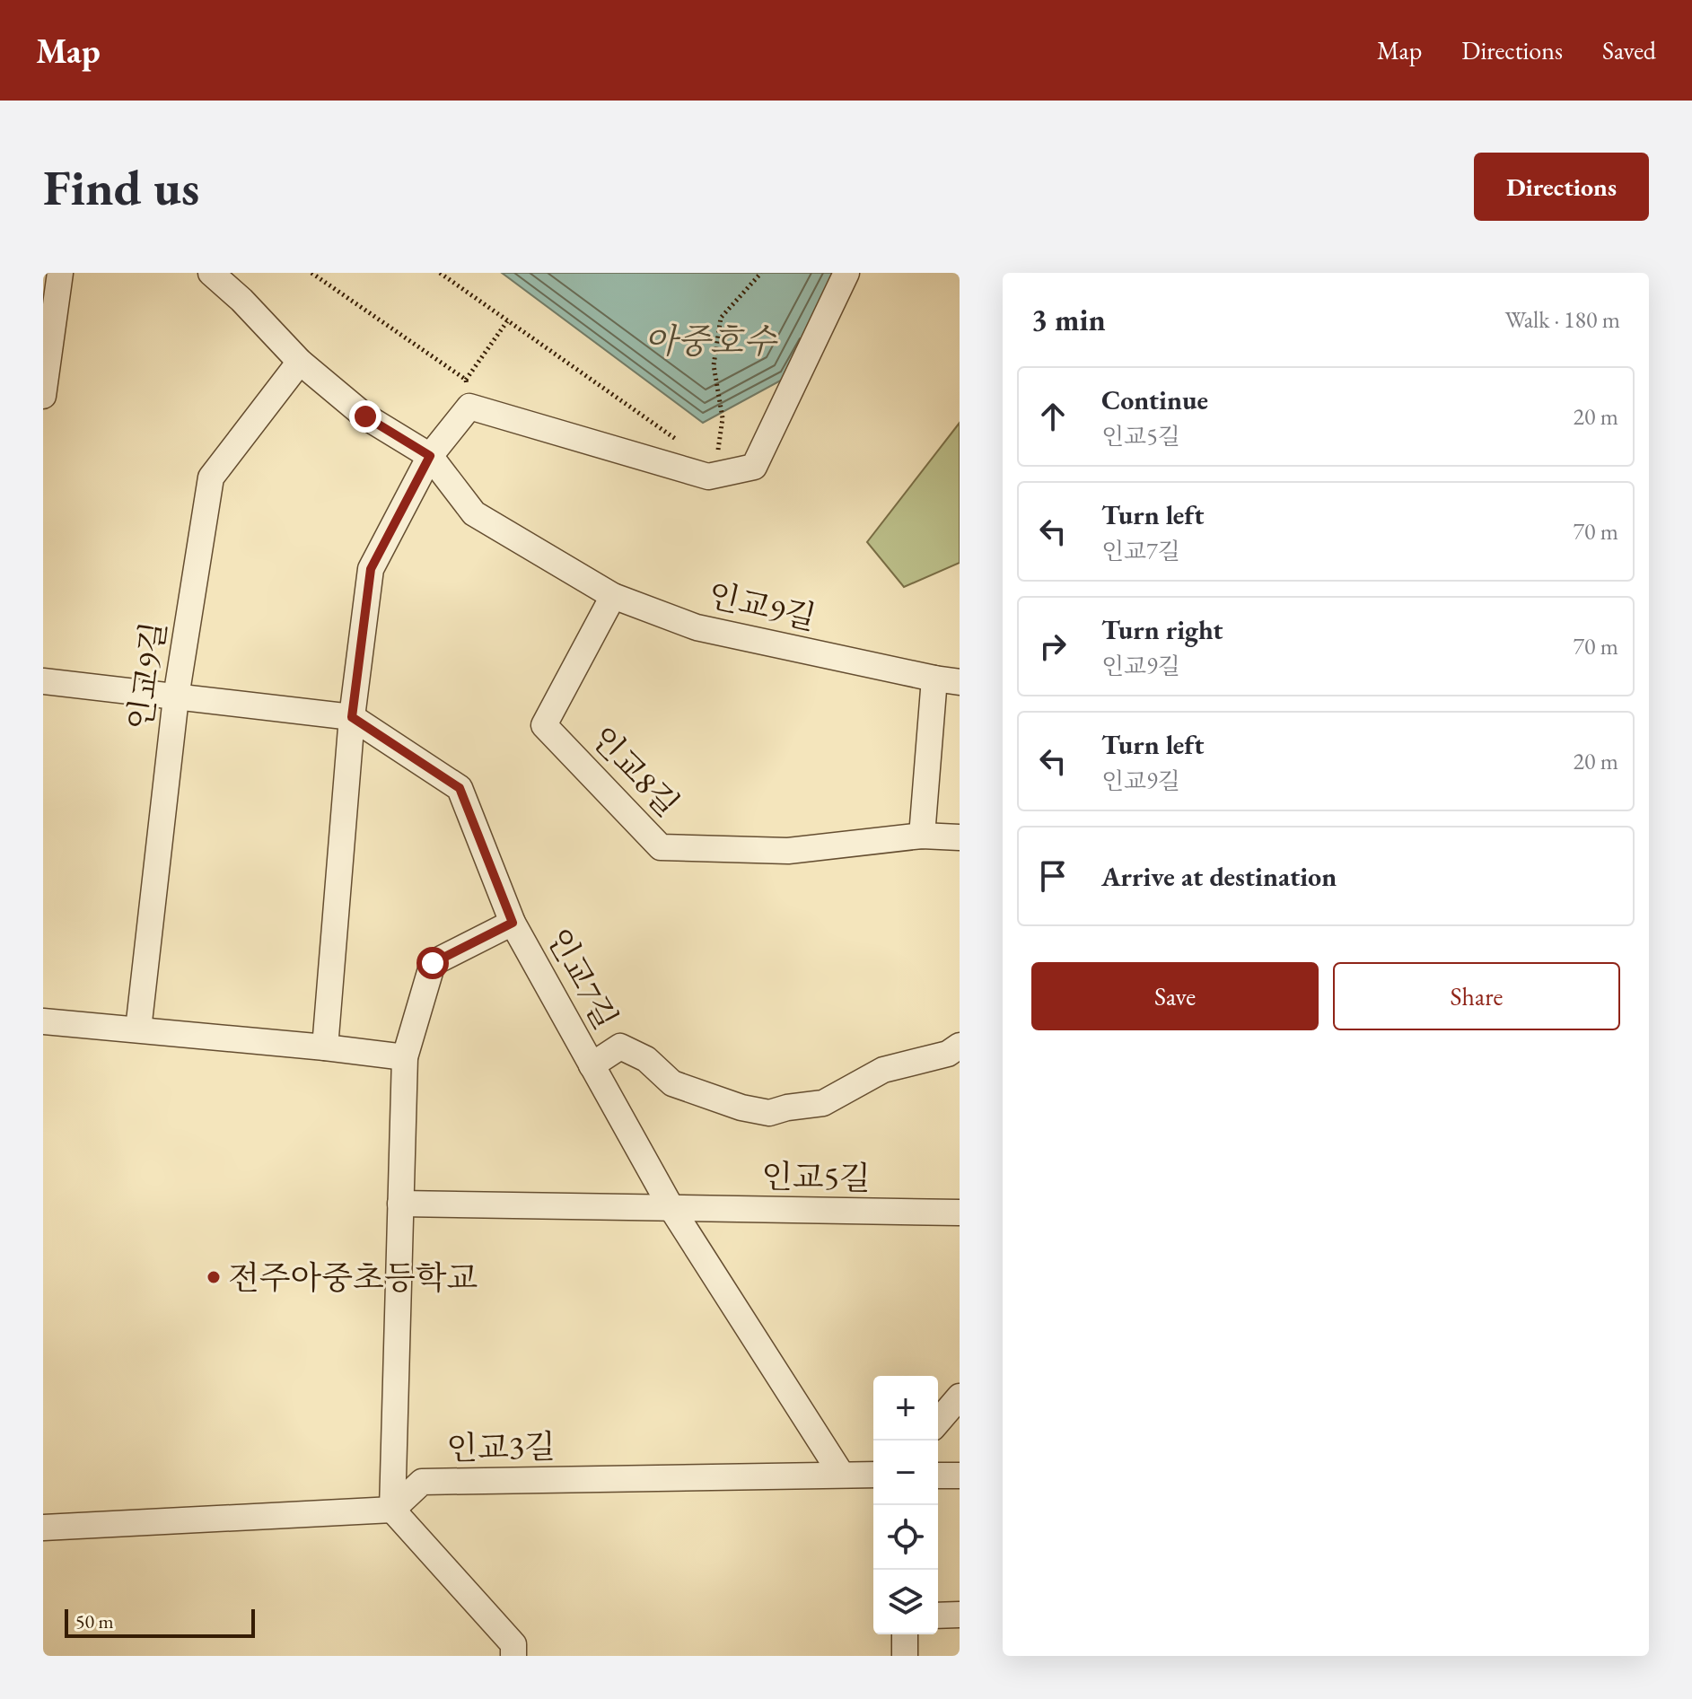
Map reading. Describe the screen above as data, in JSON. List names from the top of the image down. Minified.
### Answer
{"streets":{"street":["인교9길","인교8길","인교7길","인교5길","인교3길"]},"crossings":[["인교9길","인교8길"]],"water":["아중호수"],"places":["전주아중초등학교"],"scale_bar":"50 m","page":{"header":"Map","nav":["Map","Directions","Saved"],"buttons":["Directions",["Save","Share"]],"title":"Find us","heading":["3 min","Walk · 180 m"],"list":[["Continue","인교5길","20 m"],["Turn left","인교7길","70 m"],["Turn right","인교9길","70 m"],["Turn left","인교9길","20 m"],"Arrive at destination"],"map_buttons":["+","−"],"scale":"50 m"}}
